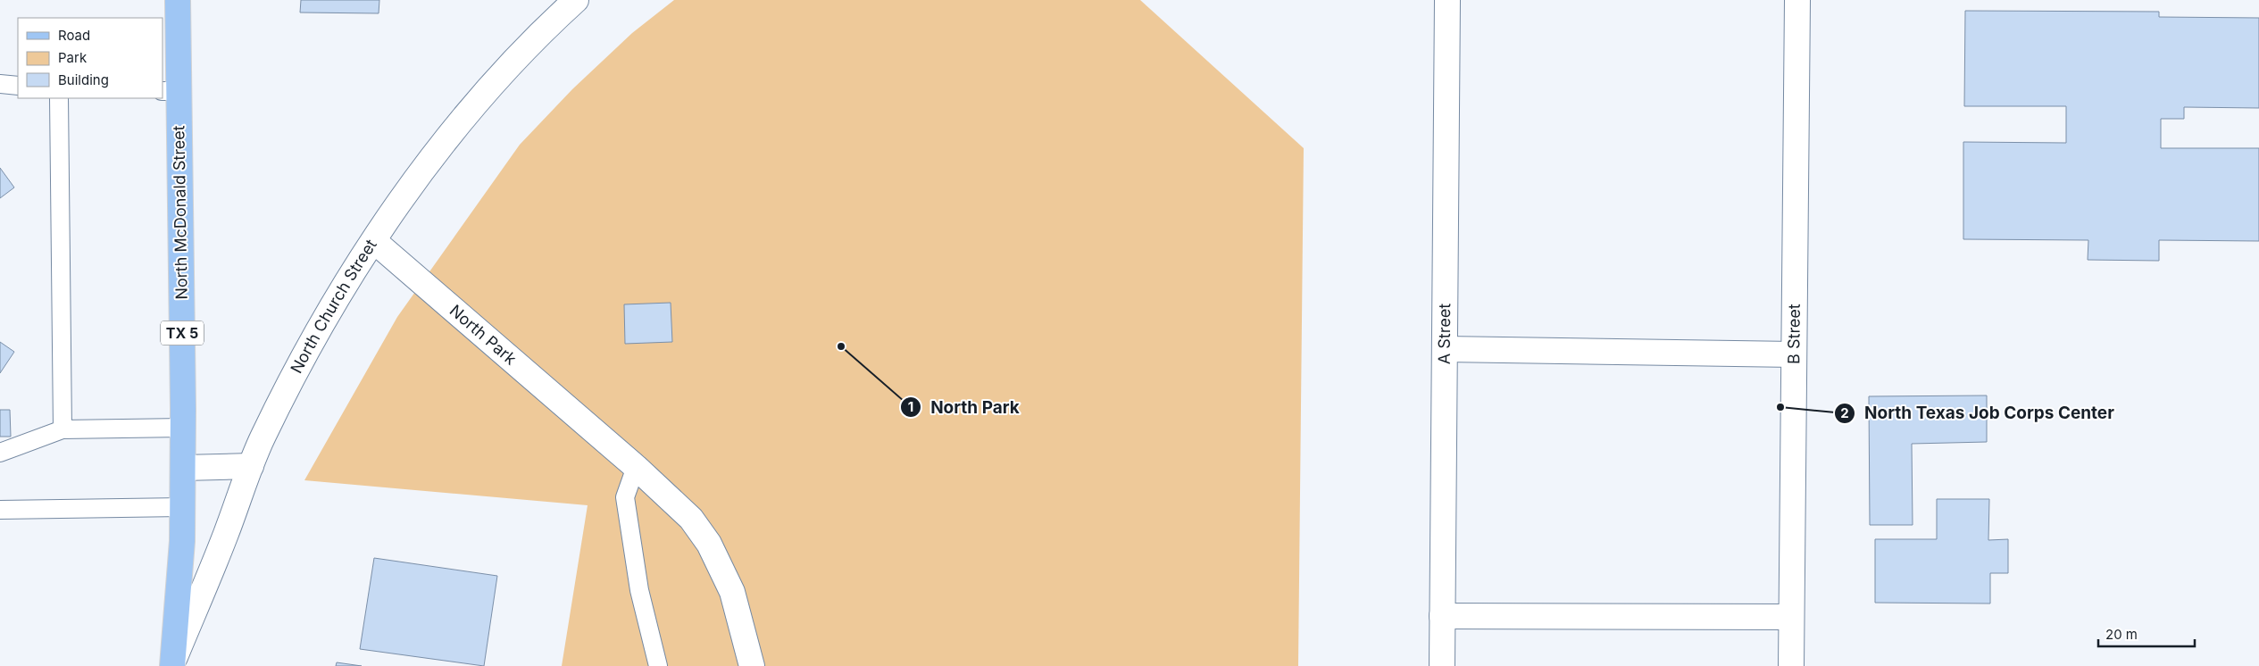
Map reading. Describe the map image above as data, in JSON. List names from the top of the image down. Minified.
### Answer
{"streets":{"main road":["North McDonald Street","TX 5"],"street":["North Church Street","A Street","B Street","North Park"]},"crossings":[["North McDonald Street","North Church Street"],["North Church Street","North Park"]],"places":["North Park","North Texas Job Corps Center"],"legend":["Road","Park","Building"],"scale_bar":"20 m"}
